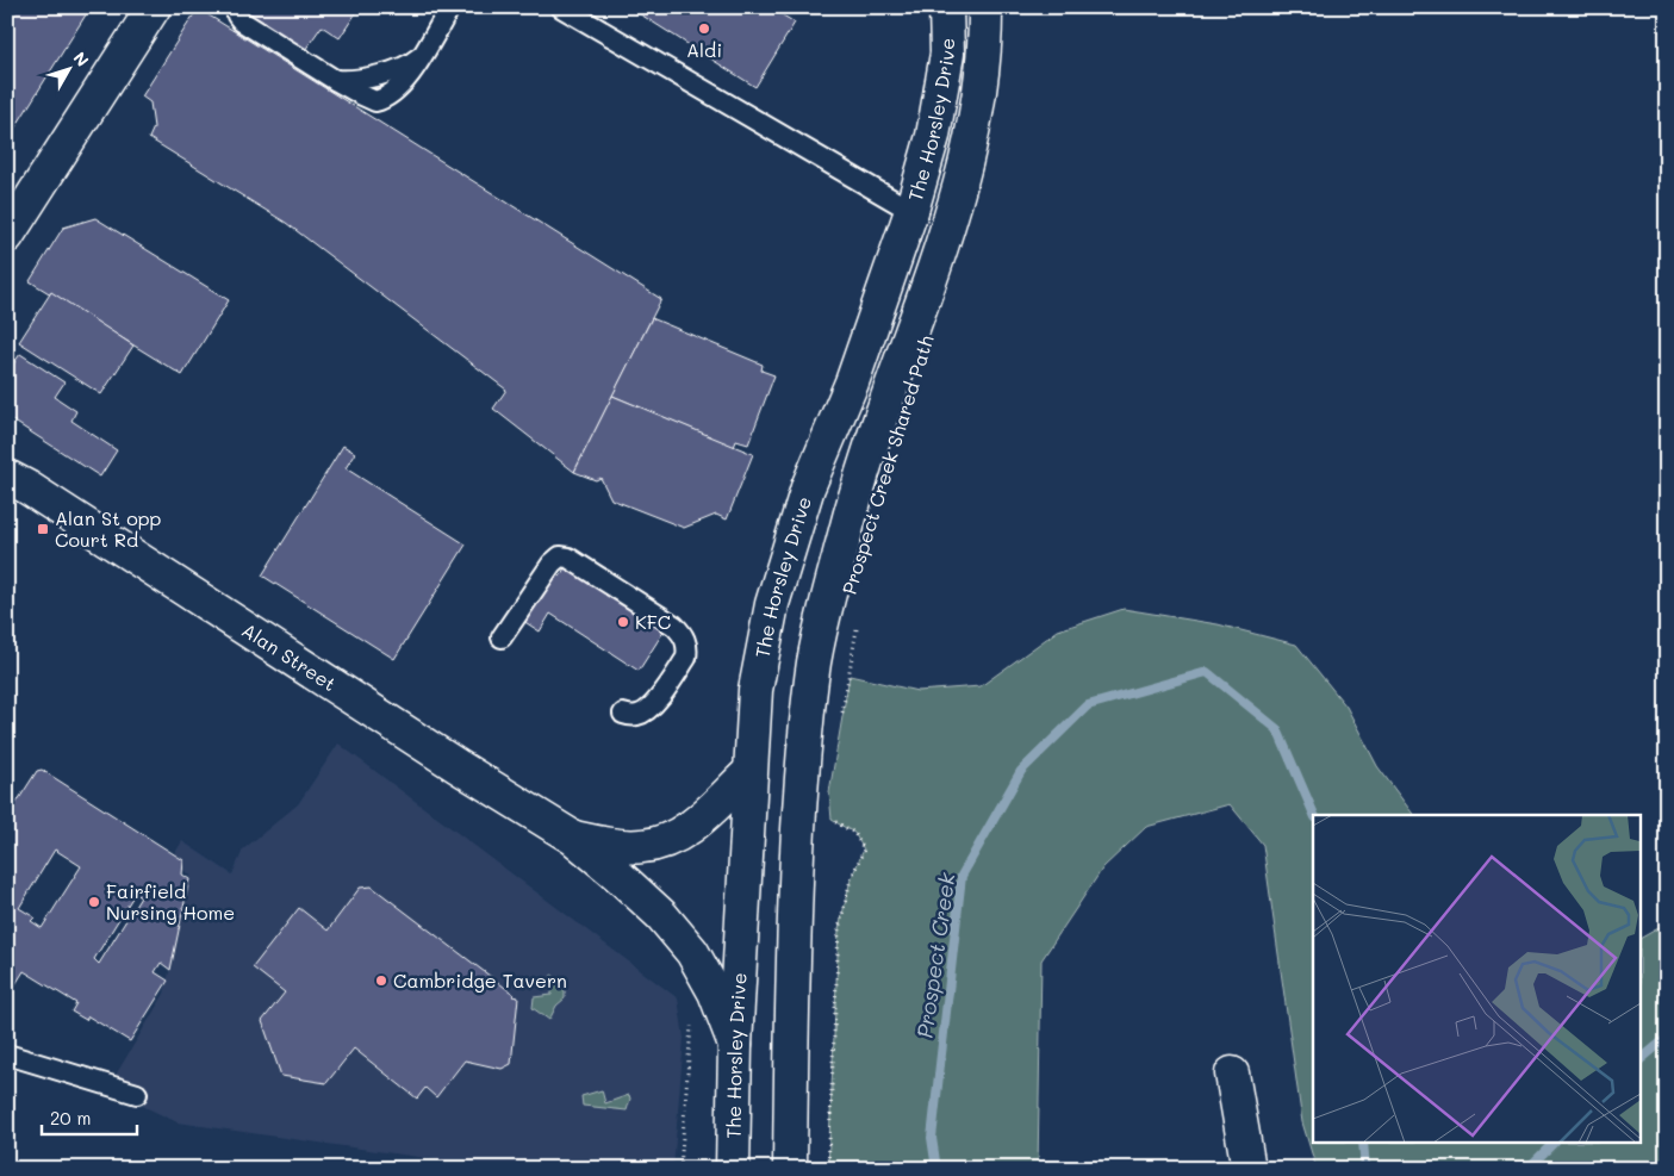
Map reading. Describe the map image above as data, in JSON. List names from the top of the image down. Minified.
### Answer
{"streets":{"main road":["The Horsley Drive","Alan Street"],"path":["Prospect Creek Shared Path"]},"crossings":[["The Horsley Drive","Alan Street"]],"water":["Prospect Creek"],"places":{"other":["Aldi","KFC","Fairfield Nursing Home","Cambridge Tavern"],"transit":["Alan St opp Court Rd"]},"scale_bar":"20 m","north":"top right"}
